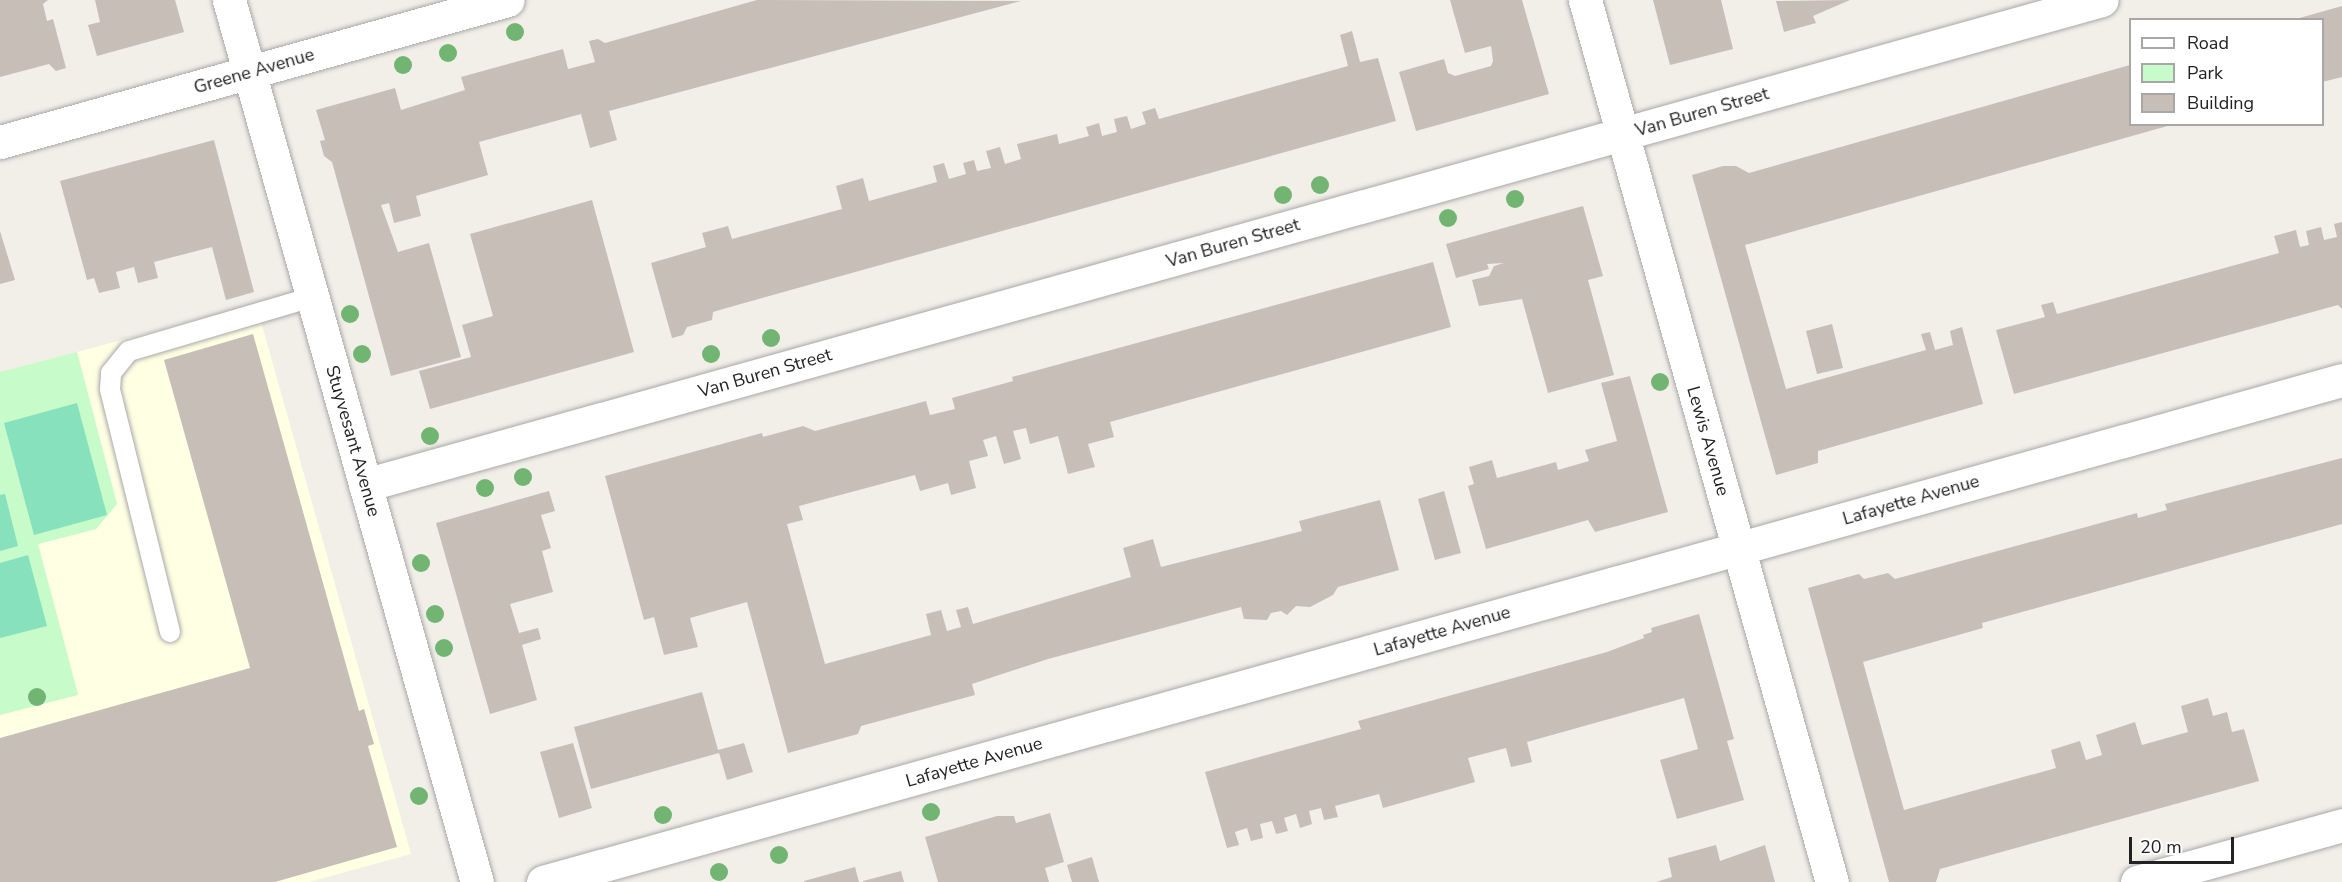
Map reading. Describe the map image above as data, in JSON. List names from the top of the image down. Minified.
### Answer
{"streets":{"street":["Greene Avenue","Van Buren Street","Stuyvesant Avenue","Lewis Avenue","Lafayette Avenue"]},"crossings":[["Greene Avenue","Stuyvesant Avenue"],["Van Buren Street","Stuyvesant Avenue"],["Van Buren Street","Lewis Avenue"],["Lewis Avenue","Lafayette Avenue"]],"legend":["Road","Park","Building"],"scale_bar":"20 m"}
